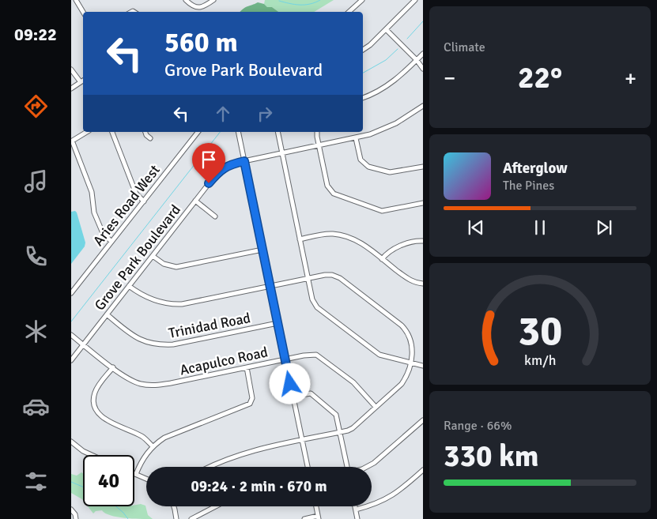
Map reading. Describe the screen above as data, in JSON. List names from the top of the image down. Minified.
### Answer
{"streets":{"street":["Aries Road West","Grove Park Boulevard","Trinidad Road","Acapulco Road"]},"crossings":[["Grove Park Boulevard","Trinidad Road"],["Grove Park Boulevard","Acapulco Road"]],"page":{"tabs":"09:22","tile":["Climate",["Range · 66%","330 km"]],"turn":["560 m","Grove Park Boulevard"],"heat":["−","22°","+"],"song":["Afterglow","The Pines"],"limit":"40","trip":"09:24 · 2 min · 670 m","gauge":["30","km/h"]}}
